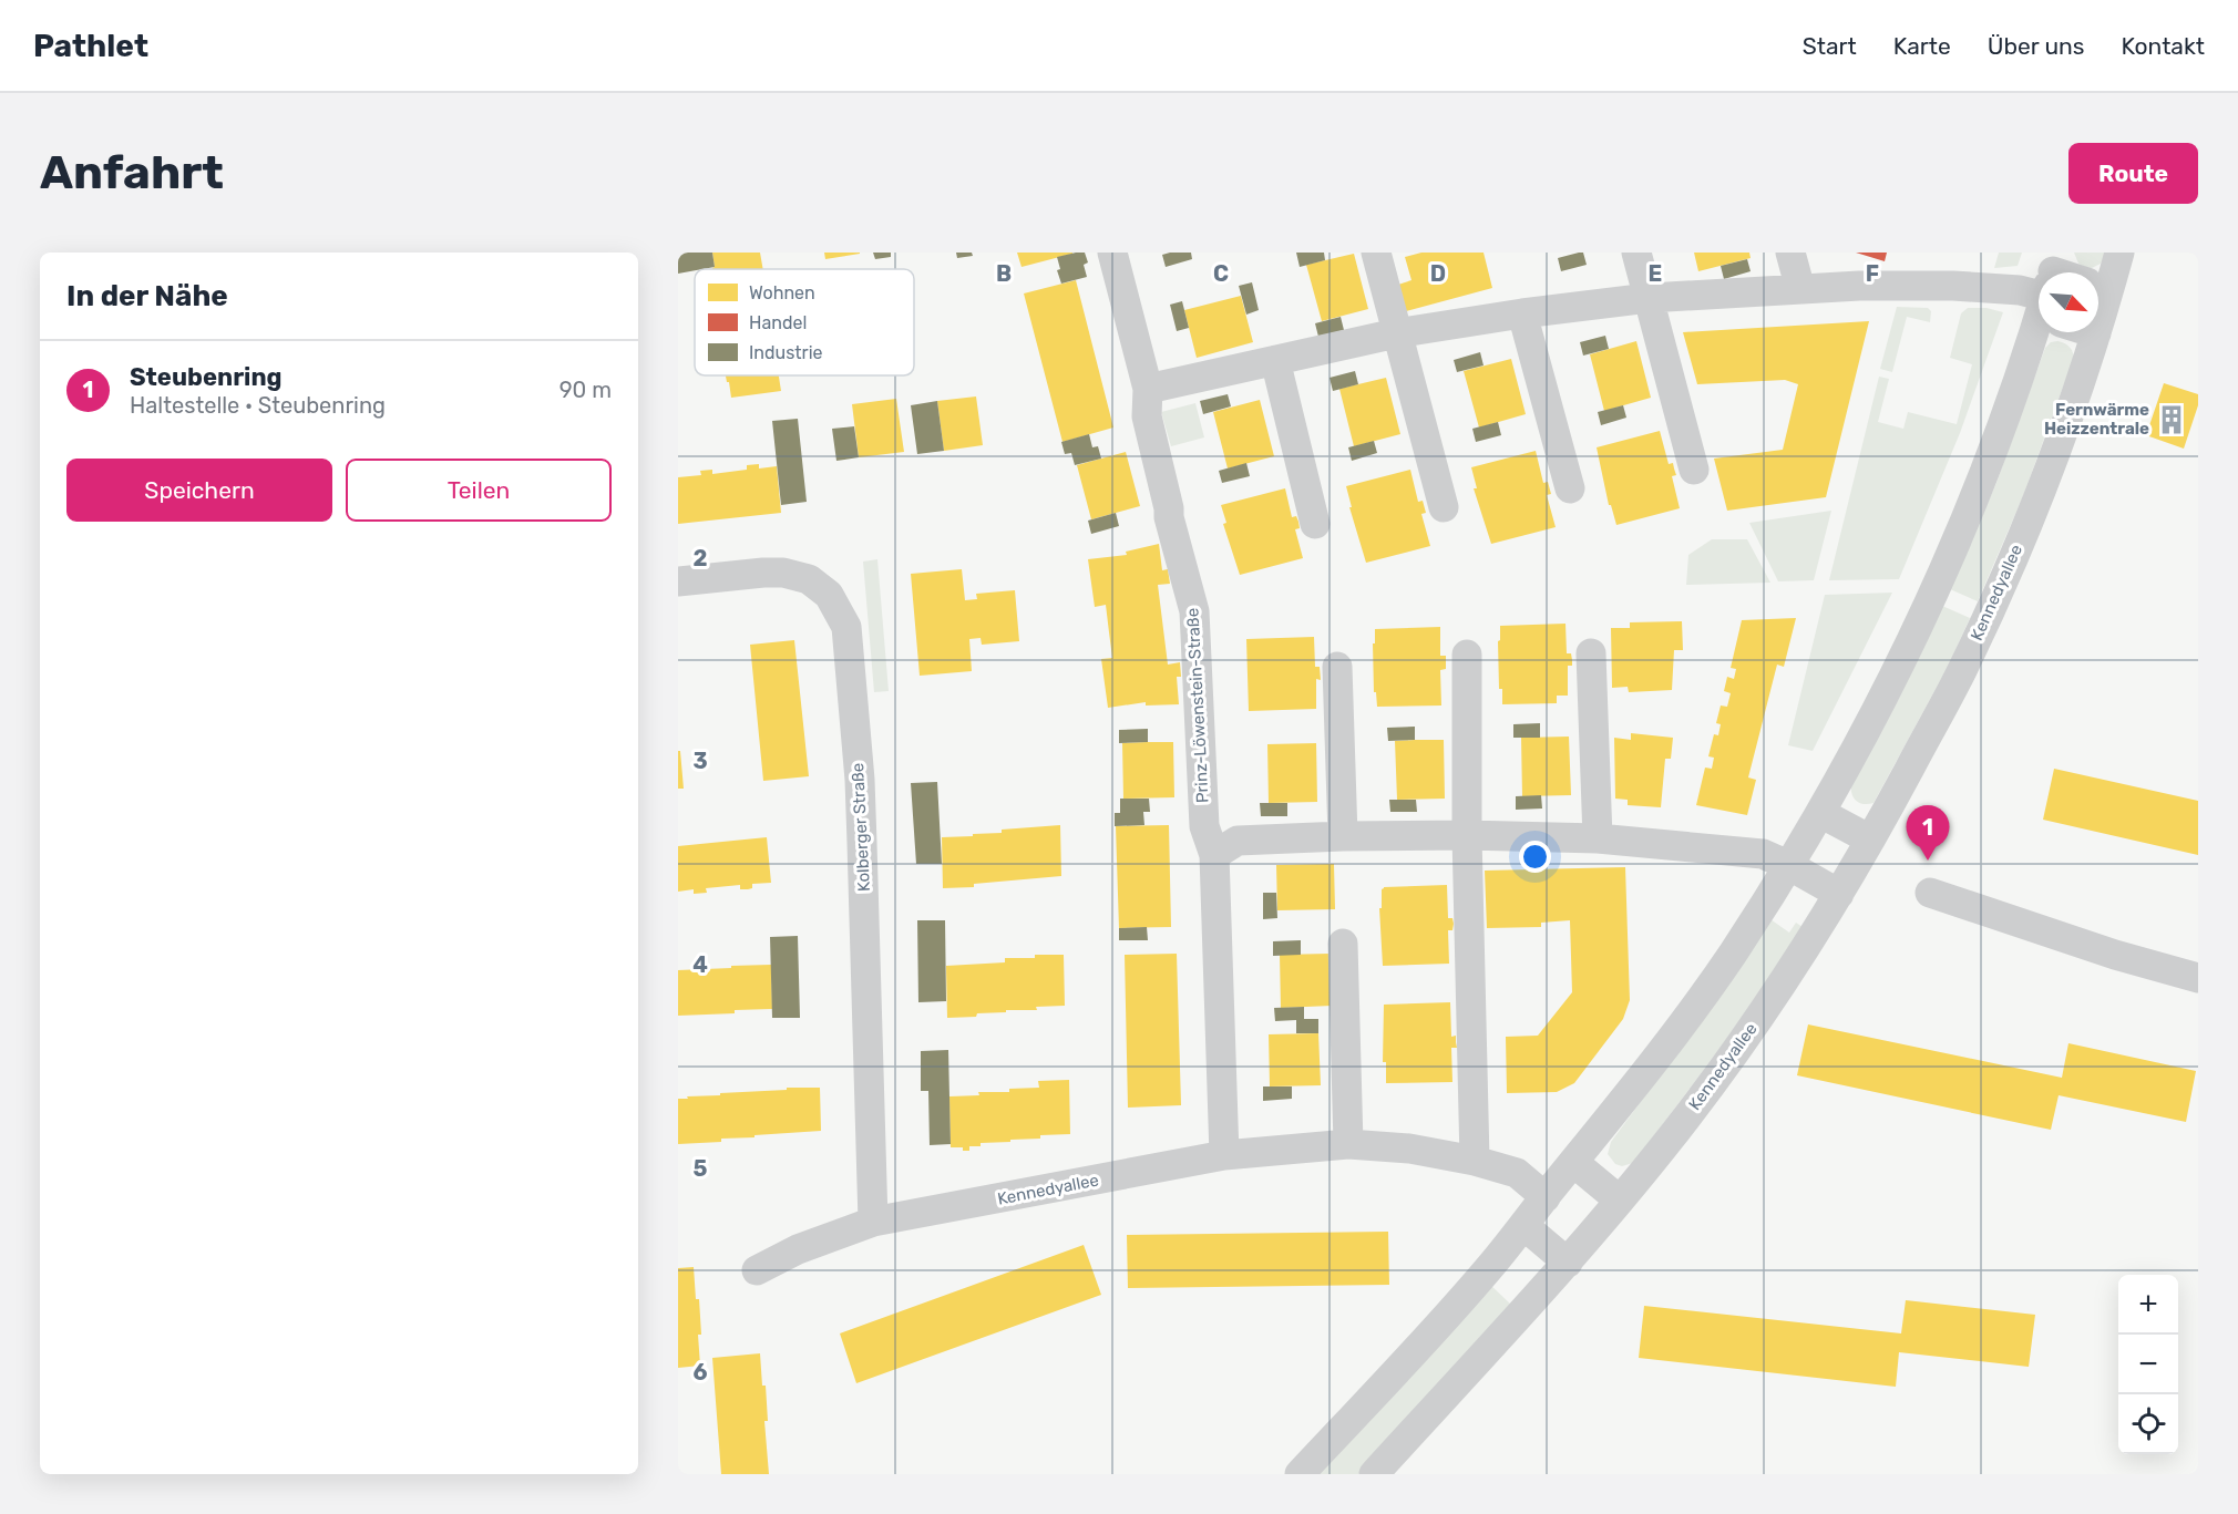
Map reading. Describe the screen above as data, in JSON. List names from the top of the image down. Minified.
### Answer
{"streets":{"street":["Kennedyallee","Prinz-Löwenstein-Straße","Kolberger Straße"]},"crossings":[["Kennedyallee","Prinz-Löwenstein-Straße"],["Kennedyallee","Kolberger Straße"]],"places":{"building":["Fernwärme Heizzentrale"]},"legend":["Wohnen","Handel","Industrie"],"north":"bottom right","page":{"header":"Pathlet","nav":["Start","Karte","Über uns","Kontakt"],"buttons":["Route",["Speichern","Teilen"]],"title":"Anfahrt","heading":"In der Nähe","list":[{"mark":"1","name":"Steubenring","note":"Haltestelle · Steubenring","value":"90 m"}],"pins":"1","map_buttons":["+","−"]},"grid":{"columns":["B","C","D","E","F"],"rows":["2","3","4","5","6"]}}
